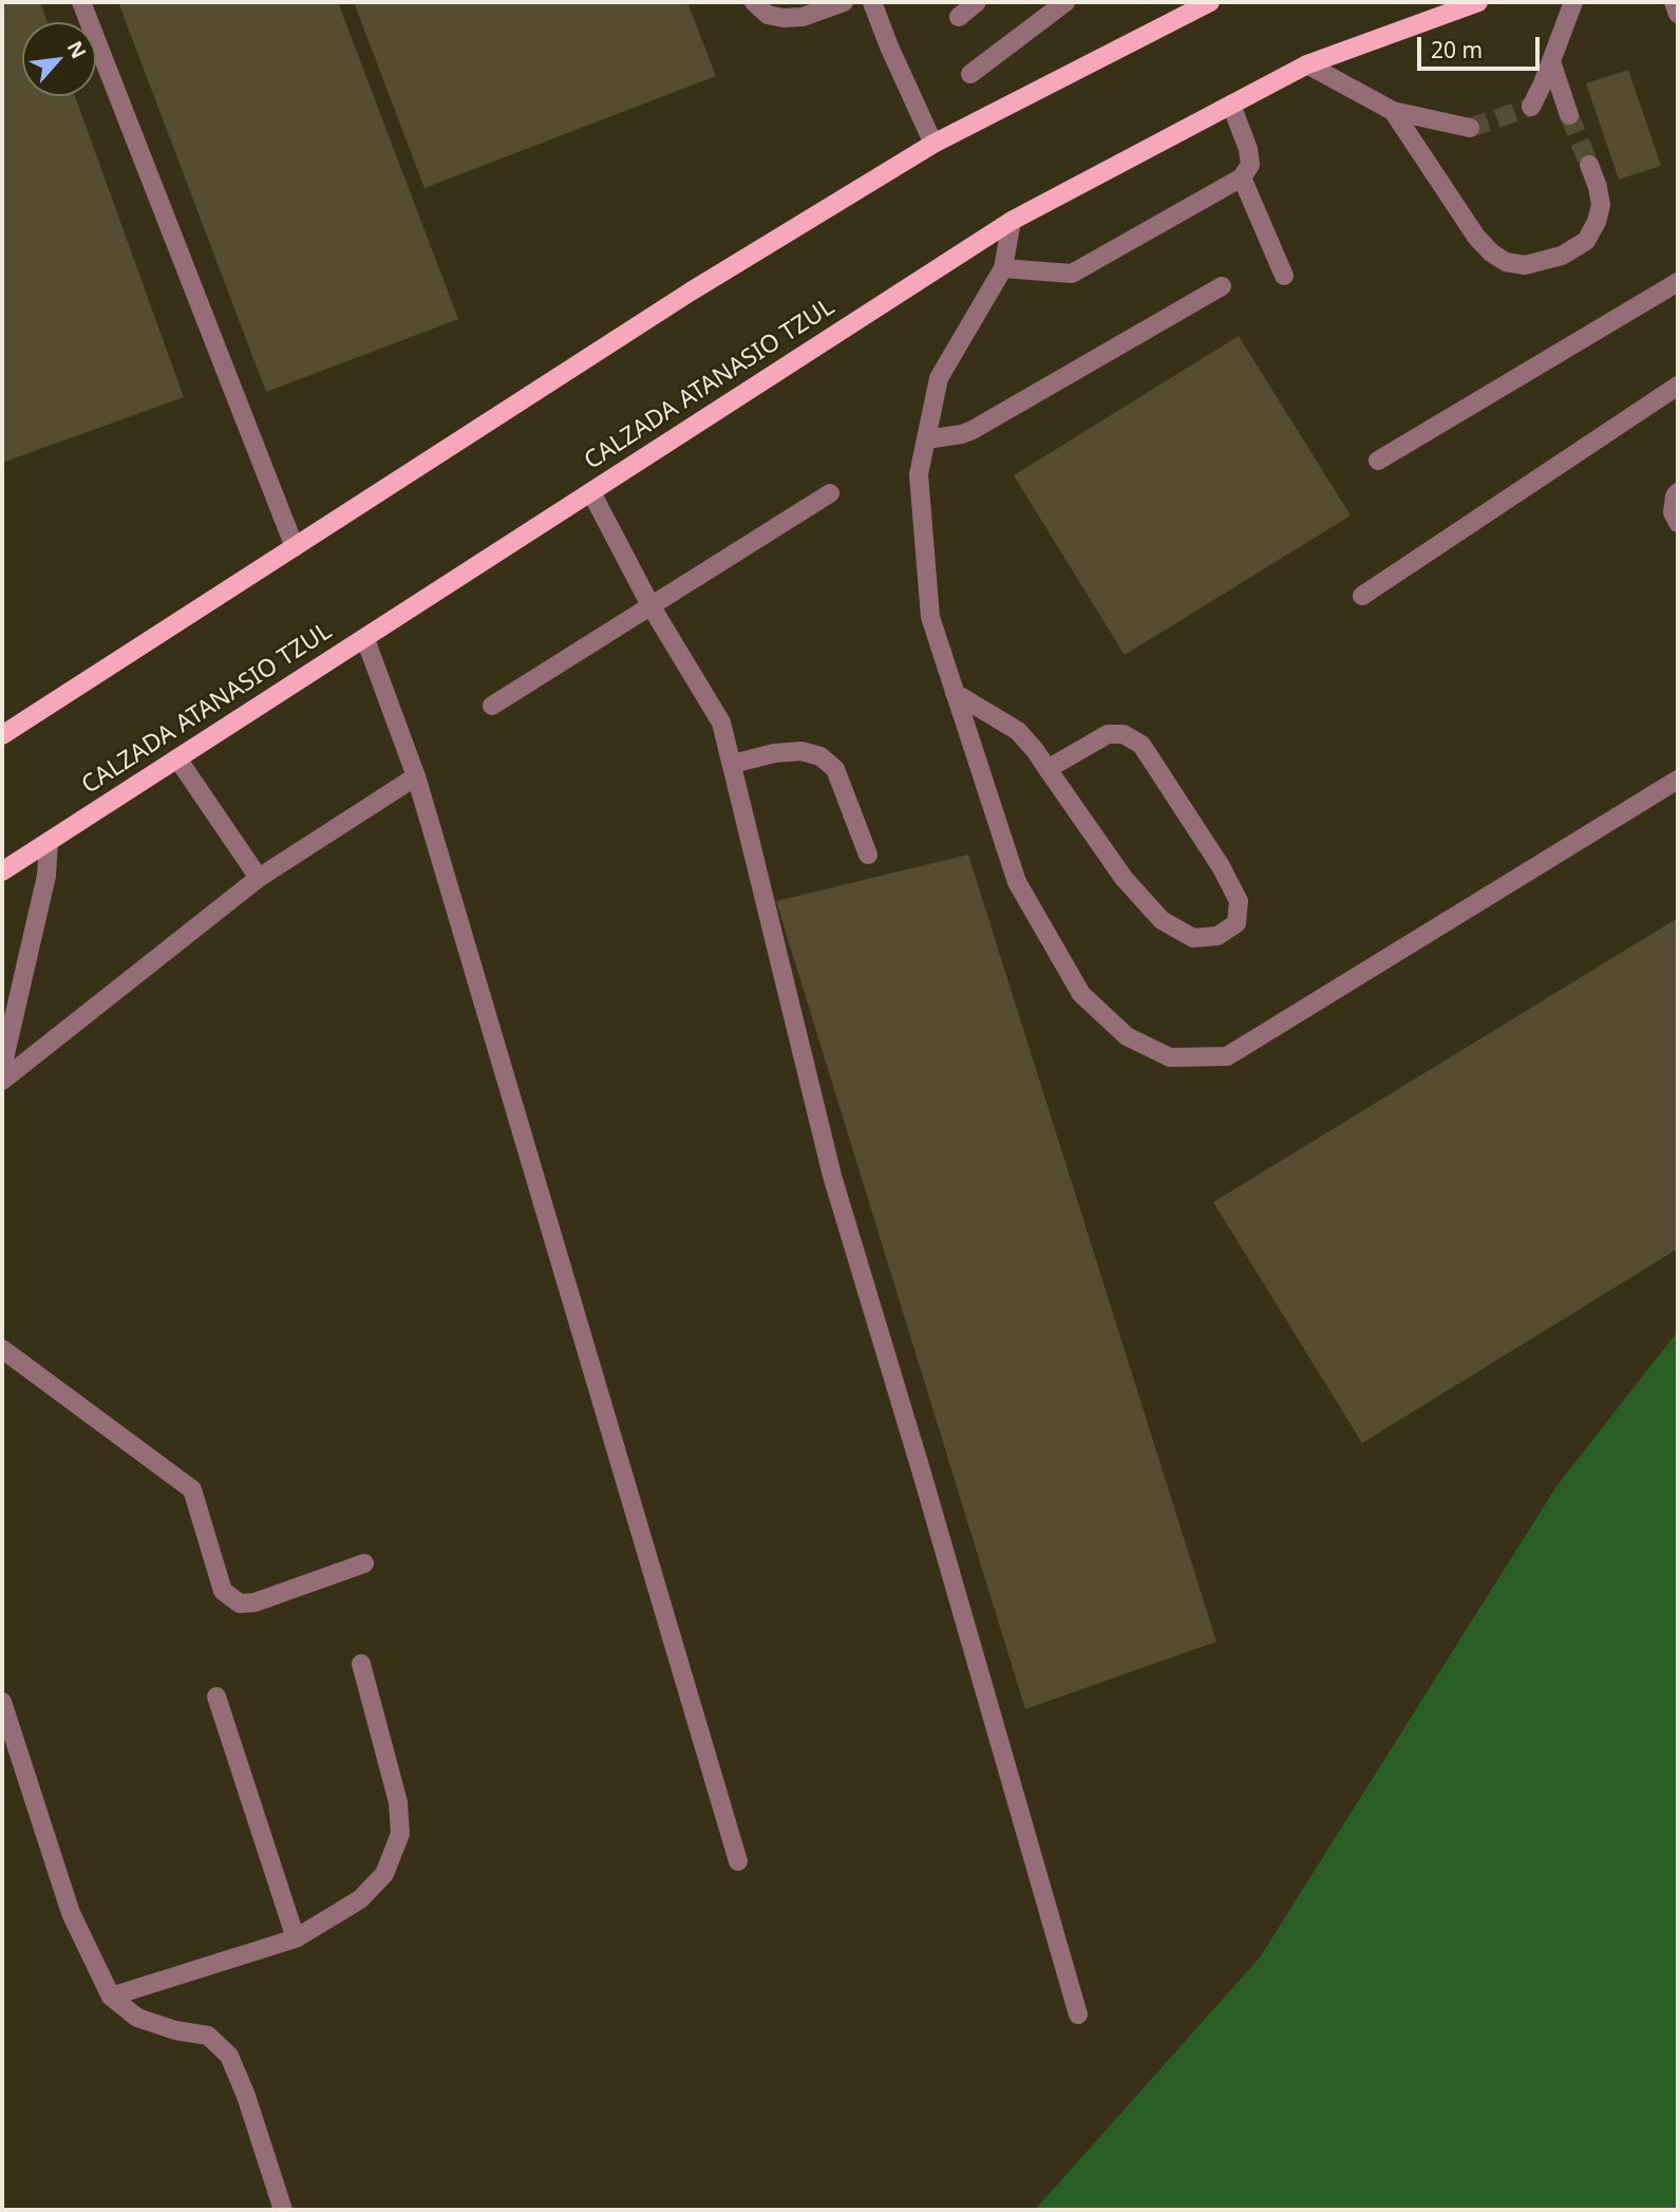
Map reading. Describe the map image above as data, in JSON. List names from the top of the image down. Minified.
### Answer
{"streets":{"main road":["CALZADA ATANASIO TZUL"]},"scale_bar":"20 m","north":"top right"}
